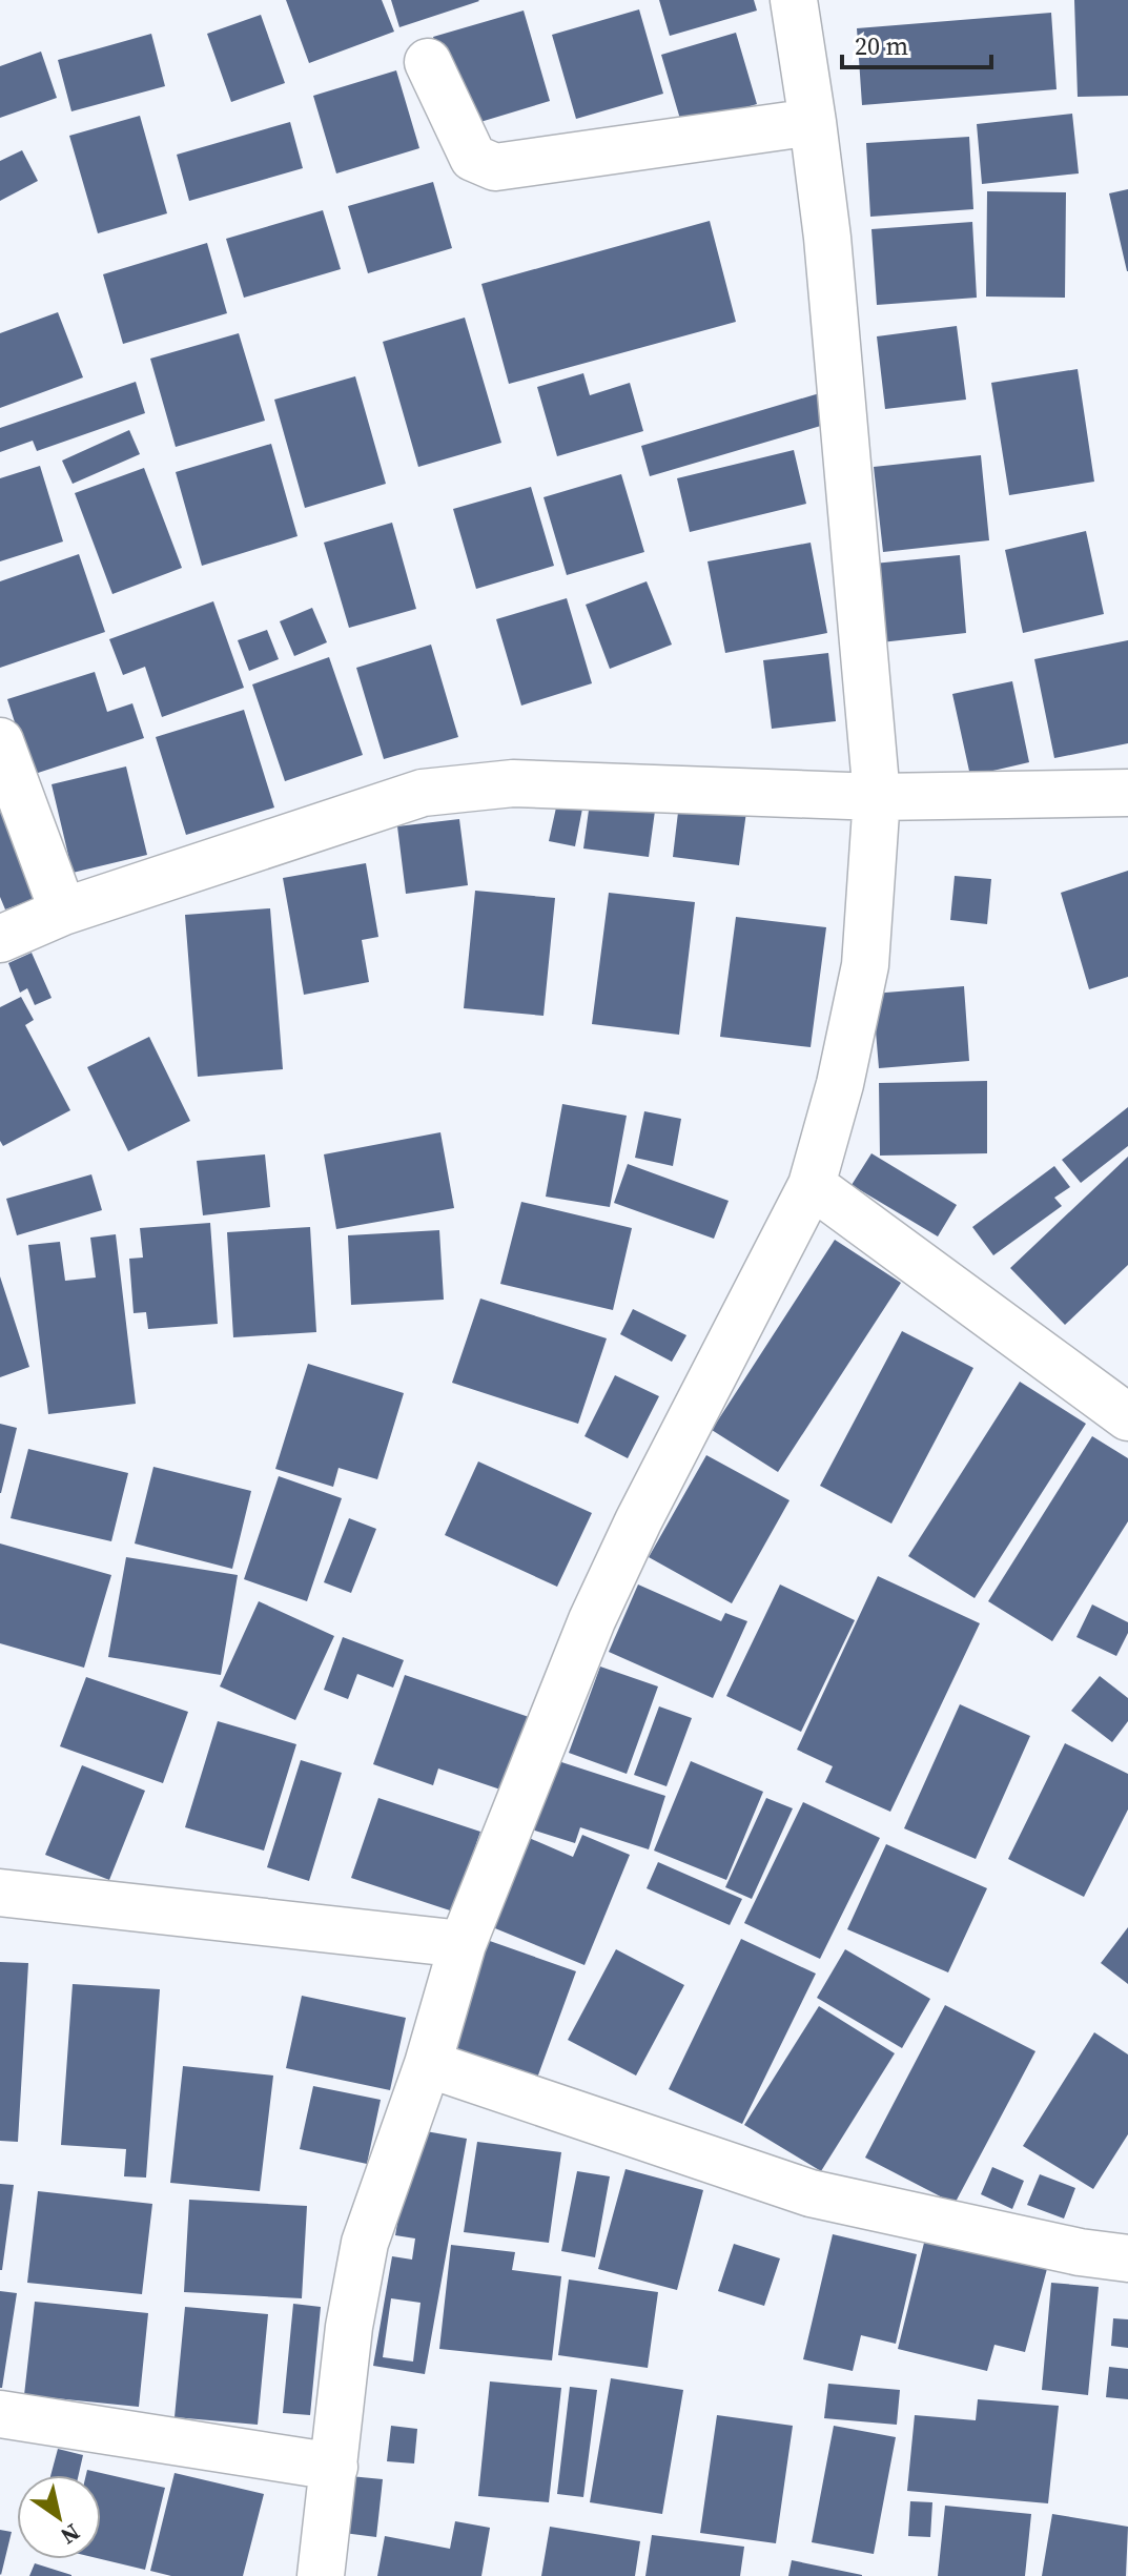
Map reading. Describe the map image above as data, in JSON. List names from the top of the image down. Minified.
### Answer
{"scale_bar":"20 m","north":"bottom right"}
